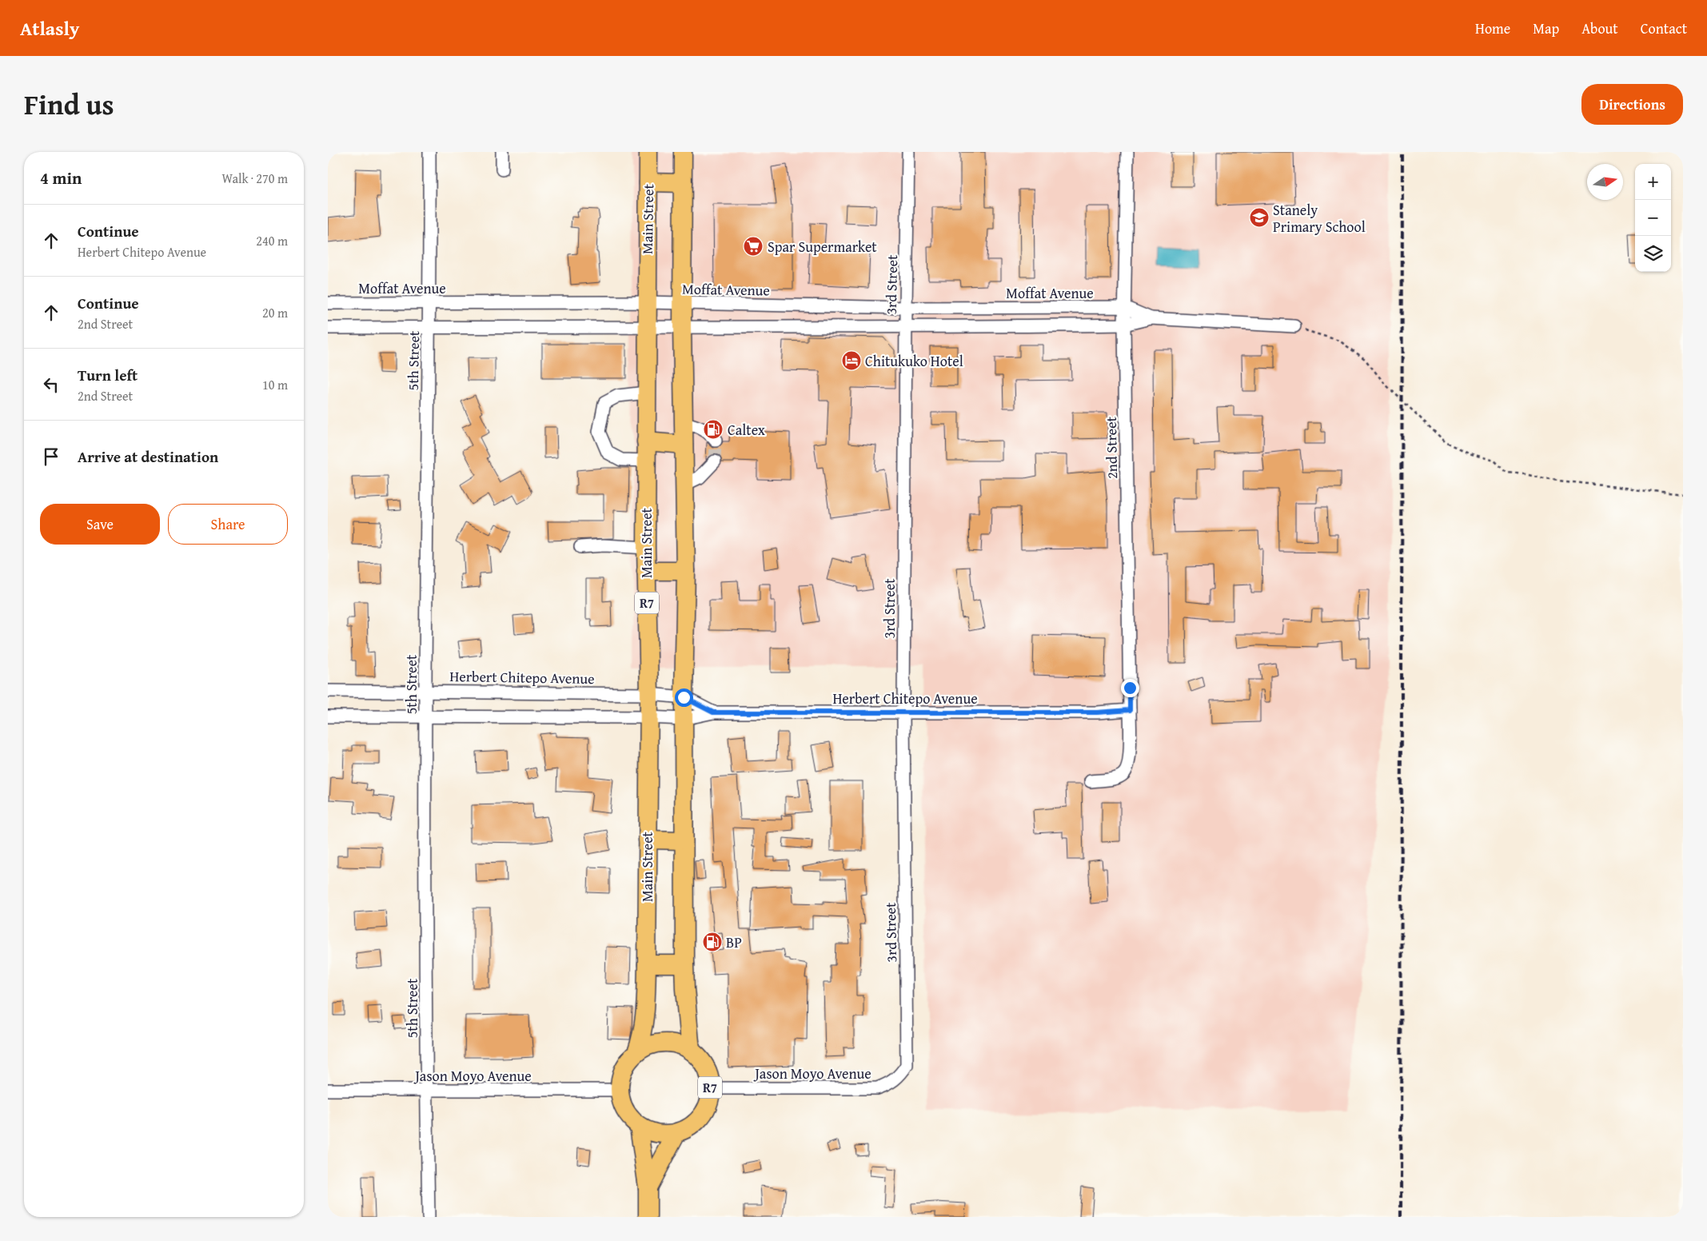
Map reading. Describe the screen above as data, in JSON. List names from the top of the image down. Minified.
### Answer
{"streets":{"highway":["Main Street","R7"],"street":["3rd Street","Moffat Avenue","5th Street","2nd Street","Herbert Chitepo Avenue","Jason Moyo Avenue"]},"crossings":[["Main Street","Moffat Avenue"],["Main Street","Herbert Chitepo Avenue"],["Main Street","Jason Moyo Avenue"],["3rd Street","Moffat Avenue"],["3rd Street","Herbert Chitepo Avenue"],["3rd Street","Jason Moyo Avenue"],["Moffat Avenue","5th Street"],["Moffat Avenue","2nd Street"],["5th Street","Herbert Chitepo Avenue"],["5th Street","Jason Moyo Avenue"],["2nd Street","Herbert Chitepo Avenue"]],"places":{"school or university":["Stanely Primary School"],"supermarket":["Spar Supermarket"],"hotel":["Chitukuko Hotel"],"fuel station":["Caltex","BP"]},"north":"right","page":{"header":"Atlasly","nav":["Home","Map","About","Contact"],"title":"Find us","buttons":["Directions",["Save","Share"]],"heading":["4 min","Walk · 270 m"],"map_buttons":["+","−"],"list":[["Continue","Herbert Chitepo Avenue","240 m"],["Continue","2nd Street","20 m"],["Turn left","2nd Street","10 m"],"Arrive at destination"]}}
